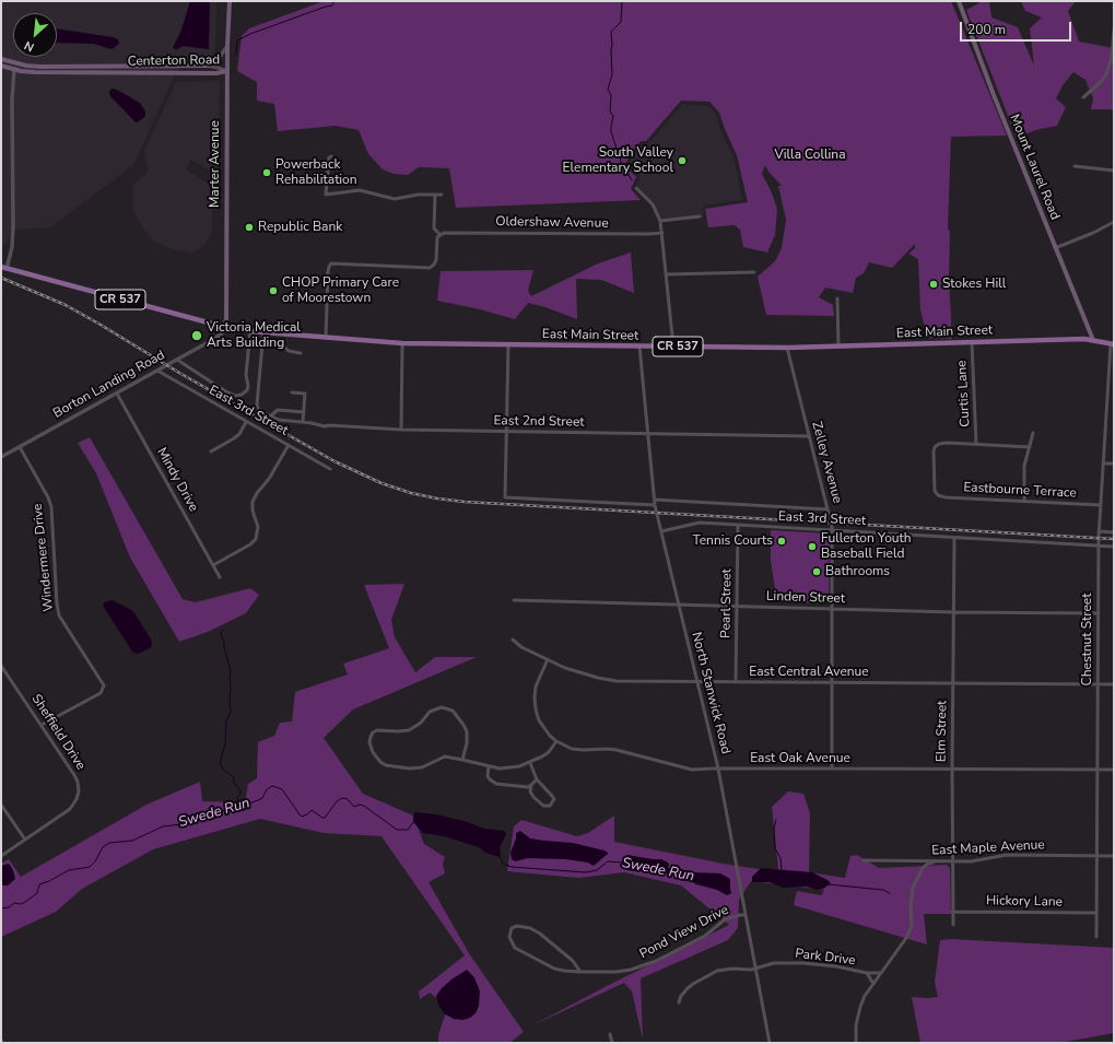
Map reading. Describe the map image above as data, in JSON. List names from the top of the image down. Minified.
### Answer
{"streets":{"main road":["Centerton Road","Marter Avenue","Mount Laurel Road","CR 537","East Main Street"],"street":["Oldershaw Avenue","Borton Landing Road","Curtis Lane","East 3rd Street","East 2nd Street","Zelley Avenue","Mindy Drive","Eastbourne Terrace","Windermere Drive","Linden Street","Pearl Street","Chestnut Street","East Central Avenue","North Stanwick Road","Elm Street","Sheffield Drive","East Oak Avenue","East Maple Avenue","Hickory Lane","Pond View Drive","Park Drive"]},"crossings":[["Centerton Road","Marter Avenue"],["Marter Avenue","CR 537"],["Marter Avenue","East Main Street"],["Marter Avenue","Borton Landing Road"],["Mount Laurel Road","East Main Street"],["CR 537","East Main Street"],["CR 537","Borton Landing Road"],["East Main Street","Borton Landing Road"],["East Main Street","Curtis Lane"],["East Main Street","Zelley Avenue"],["East Main Street","Chestnut Street"],["East Main Street","North Stanwick Road"],["Borton Landing Road","East 3rd Street"],["Borton Landing Road","Mindy Drive"],["Borton Landing Road","Windermere Drive"],["Curtis Lane","Eastbourne Terrace"],["East 3rd Street","Zelley Avenue"],["East 3rd Street","Pearl Street"],["East 3rd Street","Chestnut Street"],["East 3rd Street","North Stanwick Road"],["East 3rd Street","Elm Street"],["East 2nd Street","Zelley Avenue"],["East 2nd Street","North Stanwick Road"],["Zelley Avenue","Linden Street"],["Zelley Avenue","East Central Avenue"],["Zelley Avenue","East Oak Avenue"],["Eastbourne Terrace","Chestnut Street"],["Windermere Drive","Sheffield Drive"],["Linden Street","Pearl Street"],["Linden Street","Chestnut Street"],["Linden Street","North Stanwick Road"],["Linden Street","Elm Street"],["Pearl Street","East Central Avenue"],["Chestnut Street","East Central Avenue"],["Chestnut Street","East Oak Avenue"],["Chestnut Street","East Maple Avenue"],["Chestnut Street","Hickory Lane"],["East Central Avenue","North Stanwick Road"],["East Central Avenue","Elm Street"],["East Central Avenue","East Oak Avenue"],["North Stanwick Road","East Oak Avenue"],["North Stanwick Road","Pond View Drive"],["North Stanwick Road","Park Drive"],["Elm Street","East Oak Avenue"],["Elm Street","East Maple Avenue"],["Elm Street","Hickory Lane"]],"water":["Swede Run"],"parks":["Villa Collina"],"places":["South Valley Elementary School","Powerback Rehabilitation","Republic Bank","Stokes Hill","CHOP Primary Care of Moorestown","Victoria Medical Arts Building","Tennis Courts","Fullerton Youth Baseball Field","Bathrooms"],"scale_bar":"200 m","north":"bottom left"}
